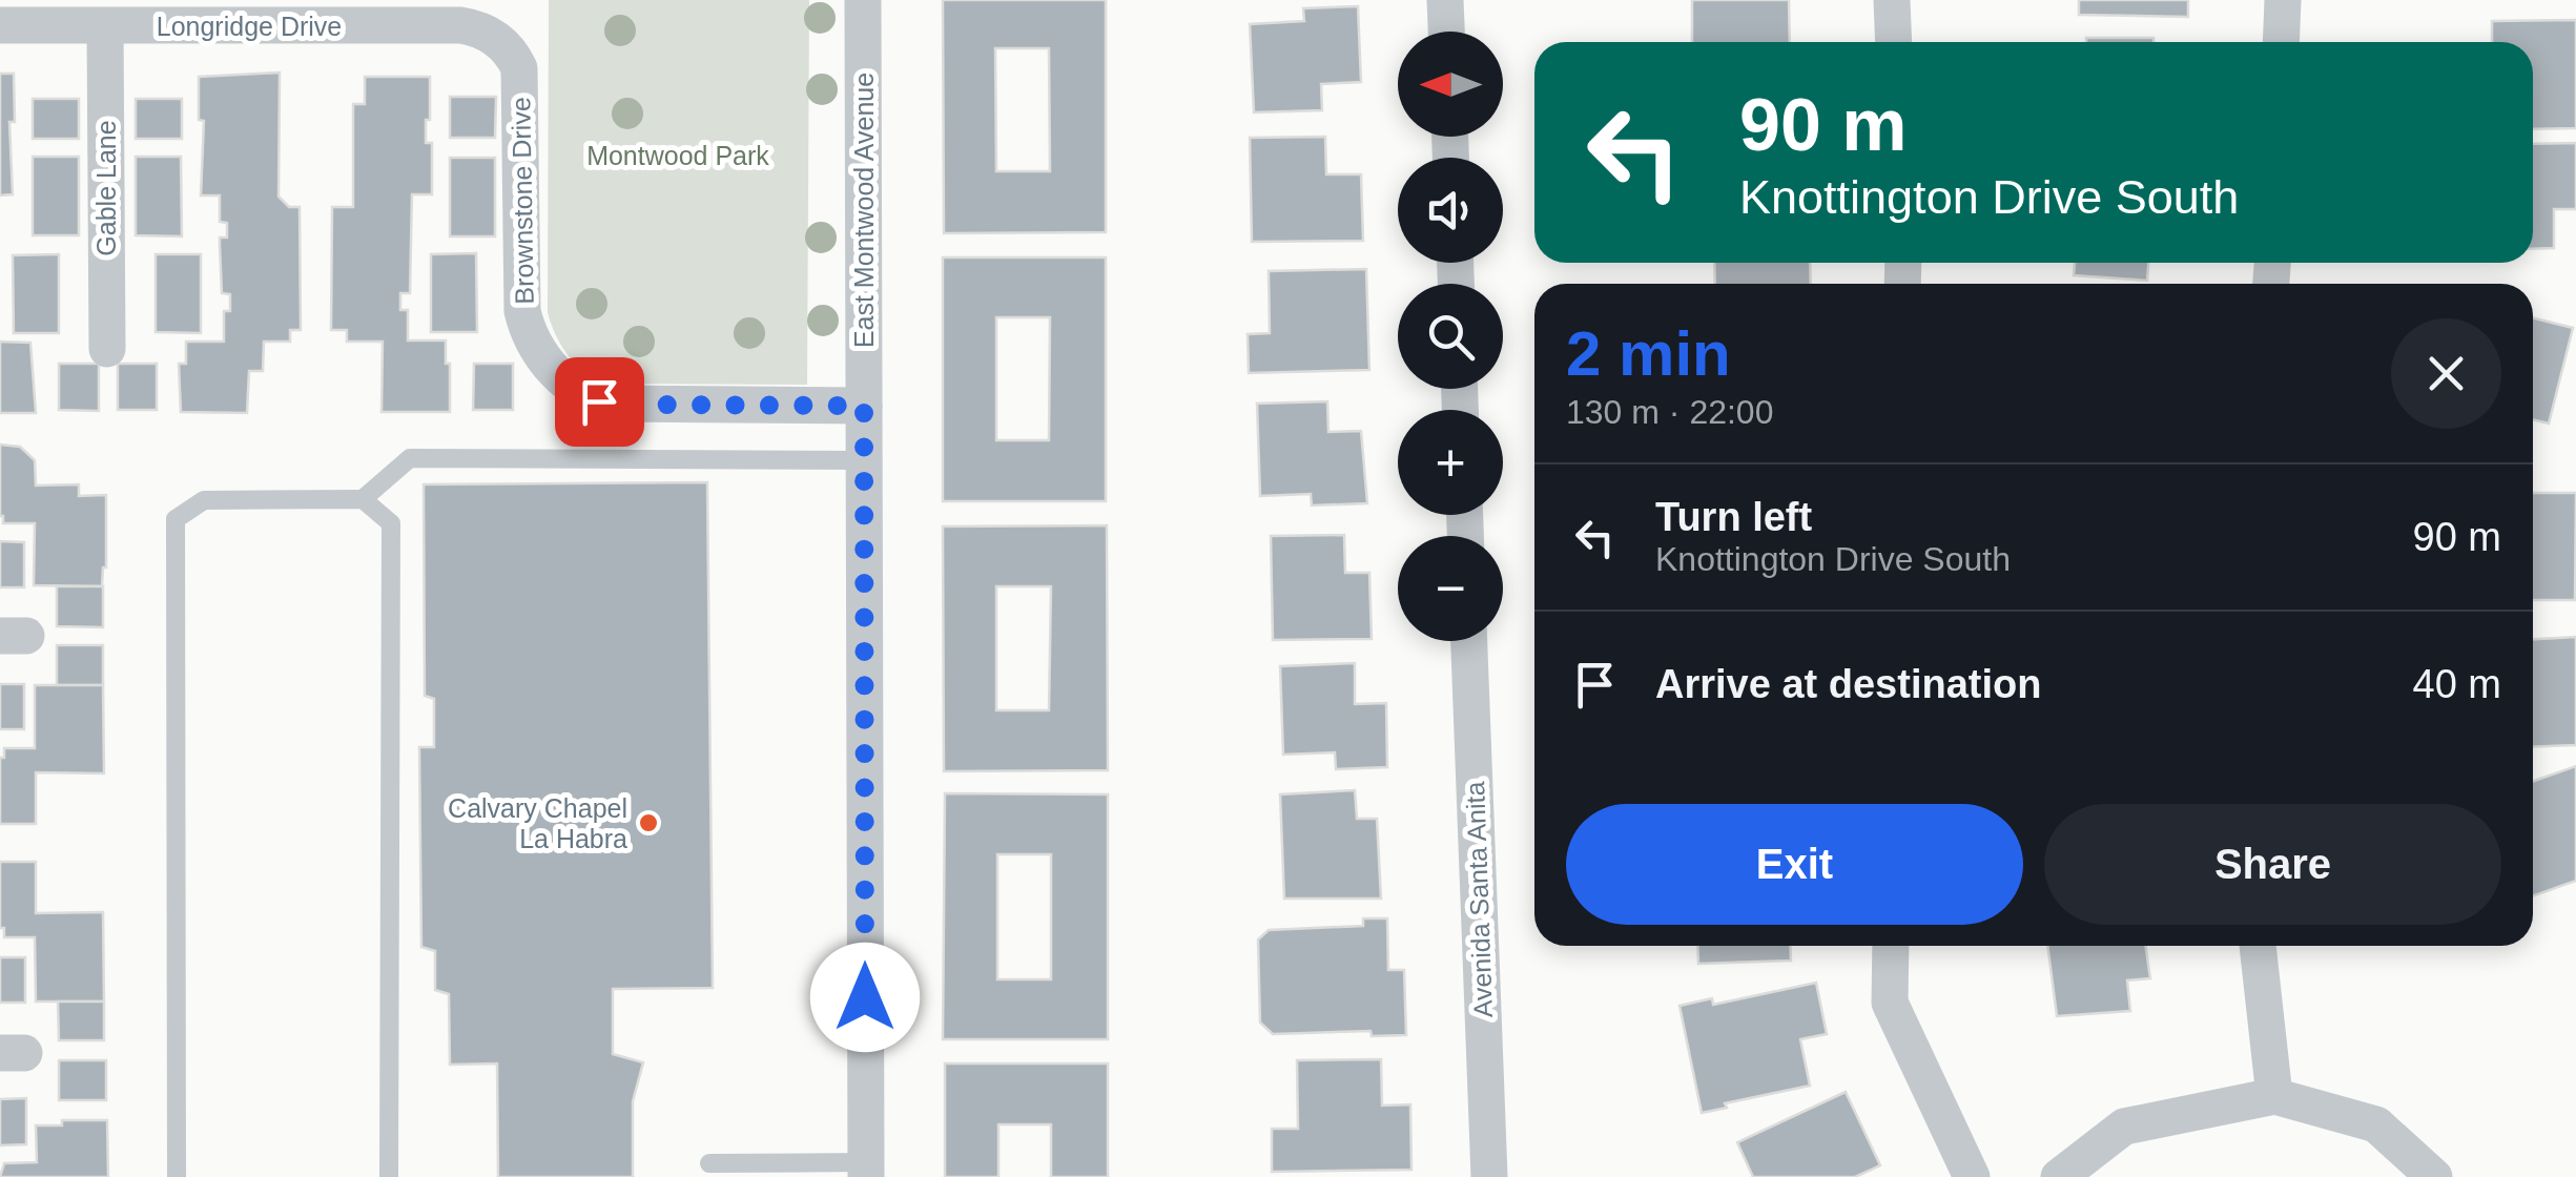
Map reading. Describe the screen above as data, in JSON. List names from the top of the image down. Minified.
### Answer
{"streets":{"street":["Longridge Drive","Gable Lane","Brownstone Drive","East Montwood Avenue","Avenida Santa Anita"]},"crossings":[["Longridge Drive","Gable Lane"],["Longridge Drive","Brownstone Drive"],["Brownstone Drive","East Montwood Avenue"]],"parks":["Montwood Park"],"places":["Calvary Chapel La Habra"],"north":"left","page":{"map_buttons":["+","−"],"turn":["90 m","Knottington Drive South"],"heading":["2 min","130 m · 22:00"],"list":[{"name":"Turn left","note":"Knottington Drive South","value":"90 m"},{"name":"Arrive at destination","value":"40 m"}],"buttons":["Exit","Share"]}}
